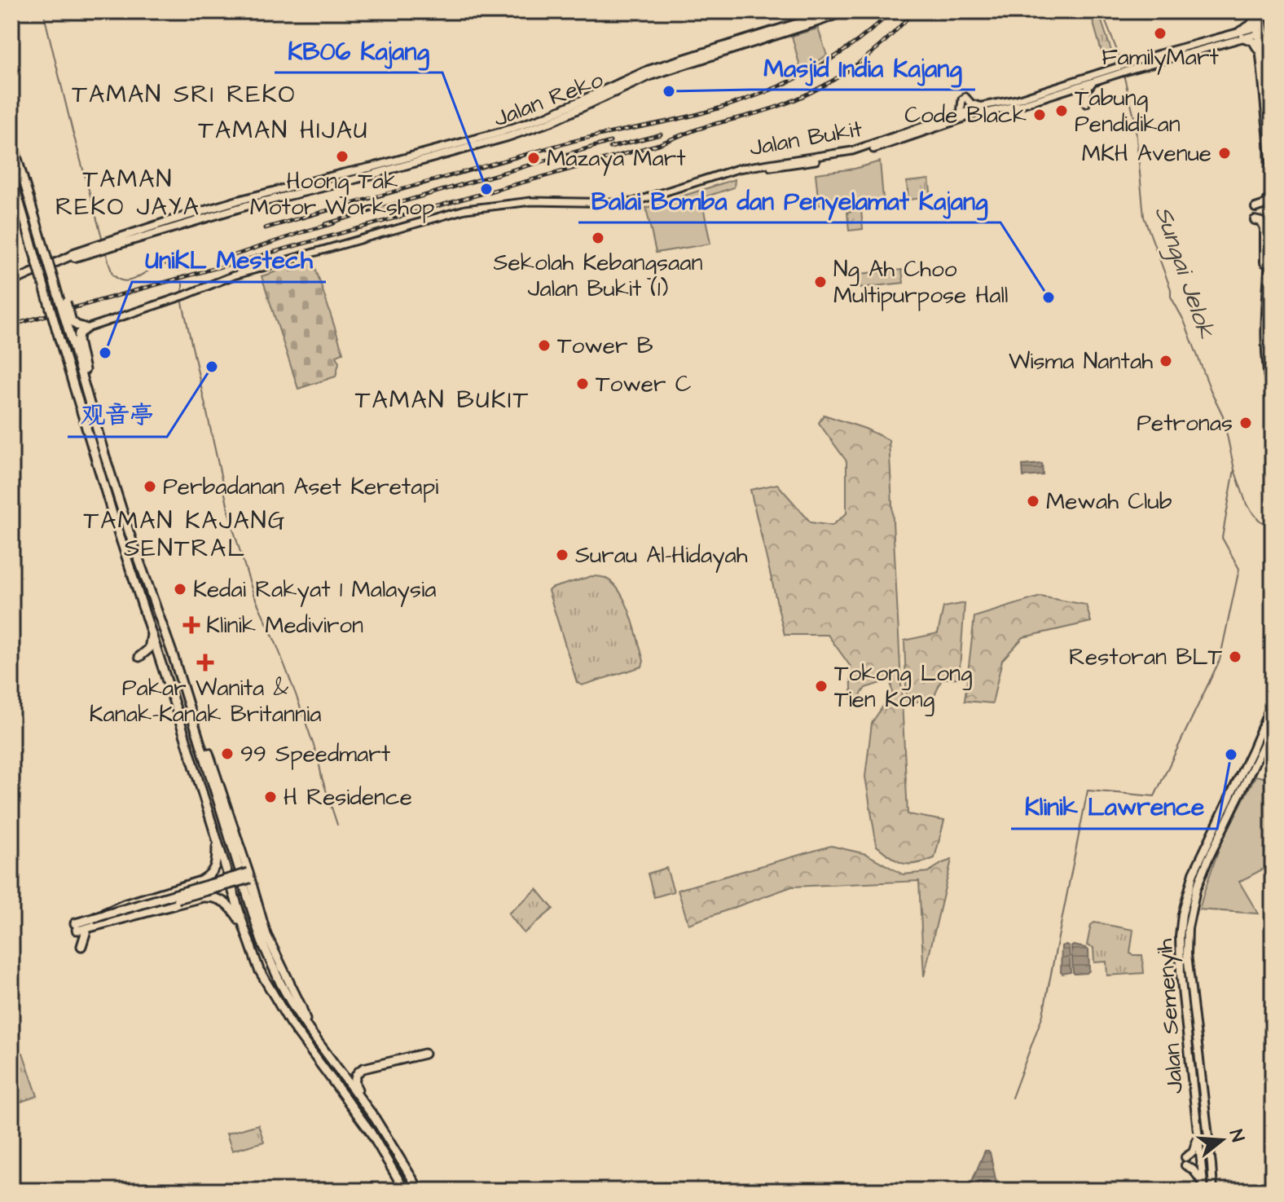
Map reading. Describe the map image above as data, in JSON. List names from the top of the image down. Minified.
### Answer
{"streets":{"main road":["Jalan Reko","Jalan Bukit","Jalan Semenyih"]},"districts":["TAMAN SRI REKO","TAMAN HIJAU","TAMAN REKO JAYA","TAMAN BUKIT","TAMAN KAJANG SENTRAL"],"water":["Sungai Jelok"],"places":{"other":["FamilyMart","Masjid India Kajang","Tabung Pendidikan","Code Black","MKH Avenue","Hoong Tak Motor Workshop","Mazaya Mart","KB06 Kajang","Sekolah Kebangsaan Jalan Bukit (1)","Ng Ah Choo Multipurpose Hall","Balai Bomba dan Penyelamat Kajang","Tower B","UniKL Mestech","Wisma Nantah","观音亭","Tower C","Petronas","Perbadanan Aset Keretapi","Mewah Club","Surau Al-Hidayah","Kedai Rakyat 1 Malaysia","Restoran BLT","Tokong Long Tien Kong","99 Speedmart","Klinik Lawrence","H Residence"],"health":["Klinik Mediviron","Pakar Wanita & Kanak-Kanak Britannia"]},"north":"right"}
